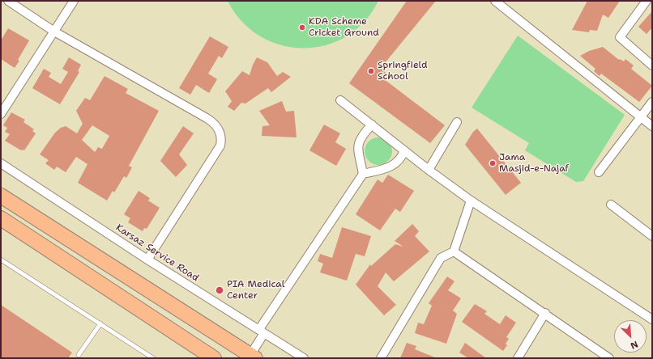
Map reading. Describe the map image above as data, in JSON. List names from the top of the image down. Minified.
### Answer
{"streets":{"street":["Karsaz Service Road"]},"places":["KDA Scheme Cricket Ground","Springfield School","Jama Masjid-e-Najaf","PIA Medical Center"],"north":"bottom right"}
